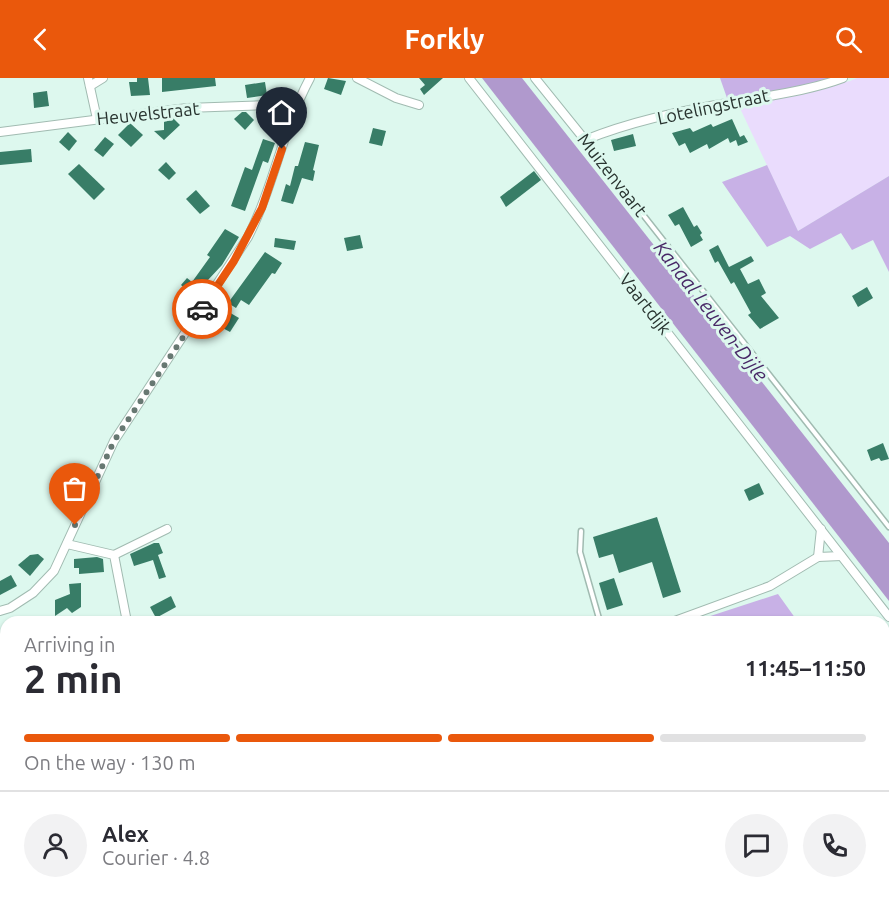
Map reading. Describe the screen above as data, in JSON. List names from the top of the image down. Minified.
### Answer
{"streets":{"street":["Lotelingstraat","Heuvelstraat","Muizenvaart","Vaartdijk"]},"crossings":[["Lotelingstraat","Muizenvaart"]],"water":["Kanaal Leuven-Dijle"],"page":{"header":"Forkly","heading":["2 min","Arriving in","11:45–11:50"],"panel":["Alex","Courier · 4.8"],"bar":"On the way · 130 m"}}
